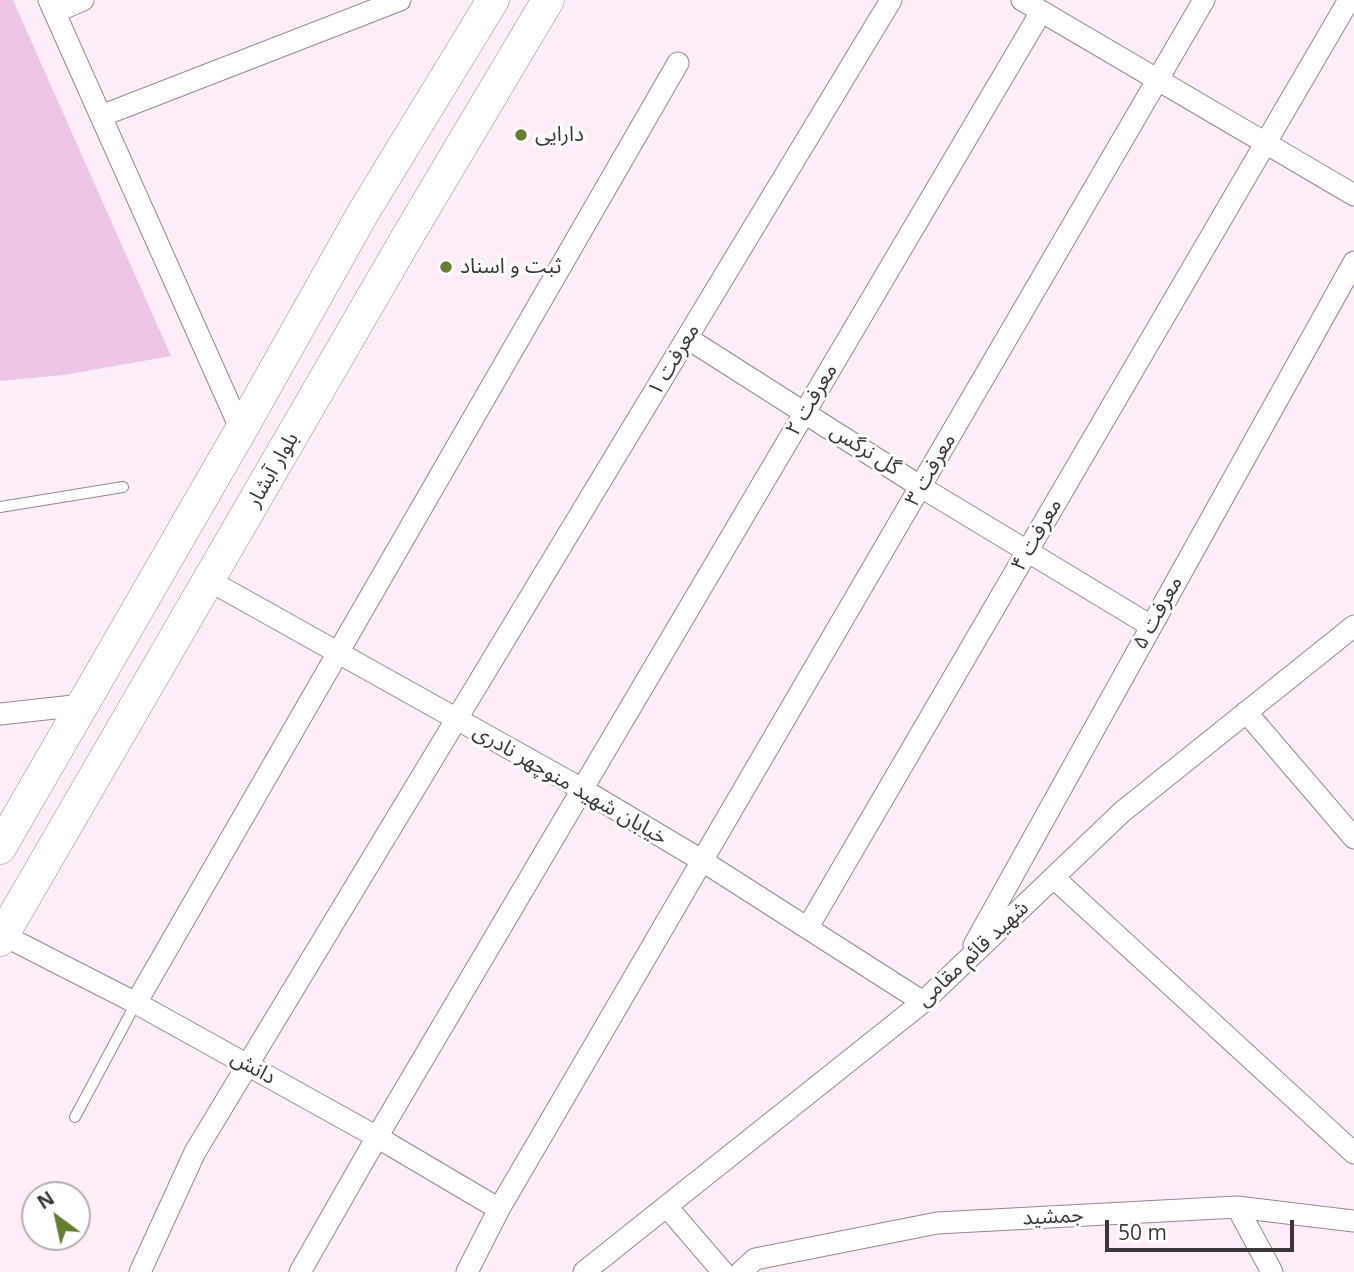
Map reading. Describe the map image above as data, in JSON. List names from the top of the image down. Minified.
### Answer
{"streets":{"street":["معرفت ۱","معرفت ۲","گل نرگس","بلوار آبشار","معرفت ۳","معرفت ۴","معرفت ۵","خیابان شهید منوچهر نادری","شهید قائم مقامی","دانش","جمشید"]},"crossings":[["معرفت ۱","گل نرگس"],["معرفت ۱","خیابان شهید منوچهر نادری"],["معرفت ۱","دانش"],["معرفت ۲","گل نرگس"],["معرفت ۲","خیابان شهید منوچهر نادری"],["معرفت ۲","دانش"],["گل نرگس","معرفت ۳"],["گل نرگس","معرفت ۴"],["گل نرگس","معرفت ۵"],["بلوار آبشار","خیابان شهید منوچهر نادری"],["بلوار آبشار","دانش"],["معرفت ۳","خیابان شهید منوچهر نادری"],["معرفت ۳","دانش"],["معرفت ۴","خیابان شهید منوچهر نادری"],["معرفت ۵","شهید قائم مقامی"],["خیابان شهید منوچهر نادری","شهید قائم مقامی"]],"places":["دارایی","ثبت و اسناد"],"scale_bar":"50 m","north":"top left"}
